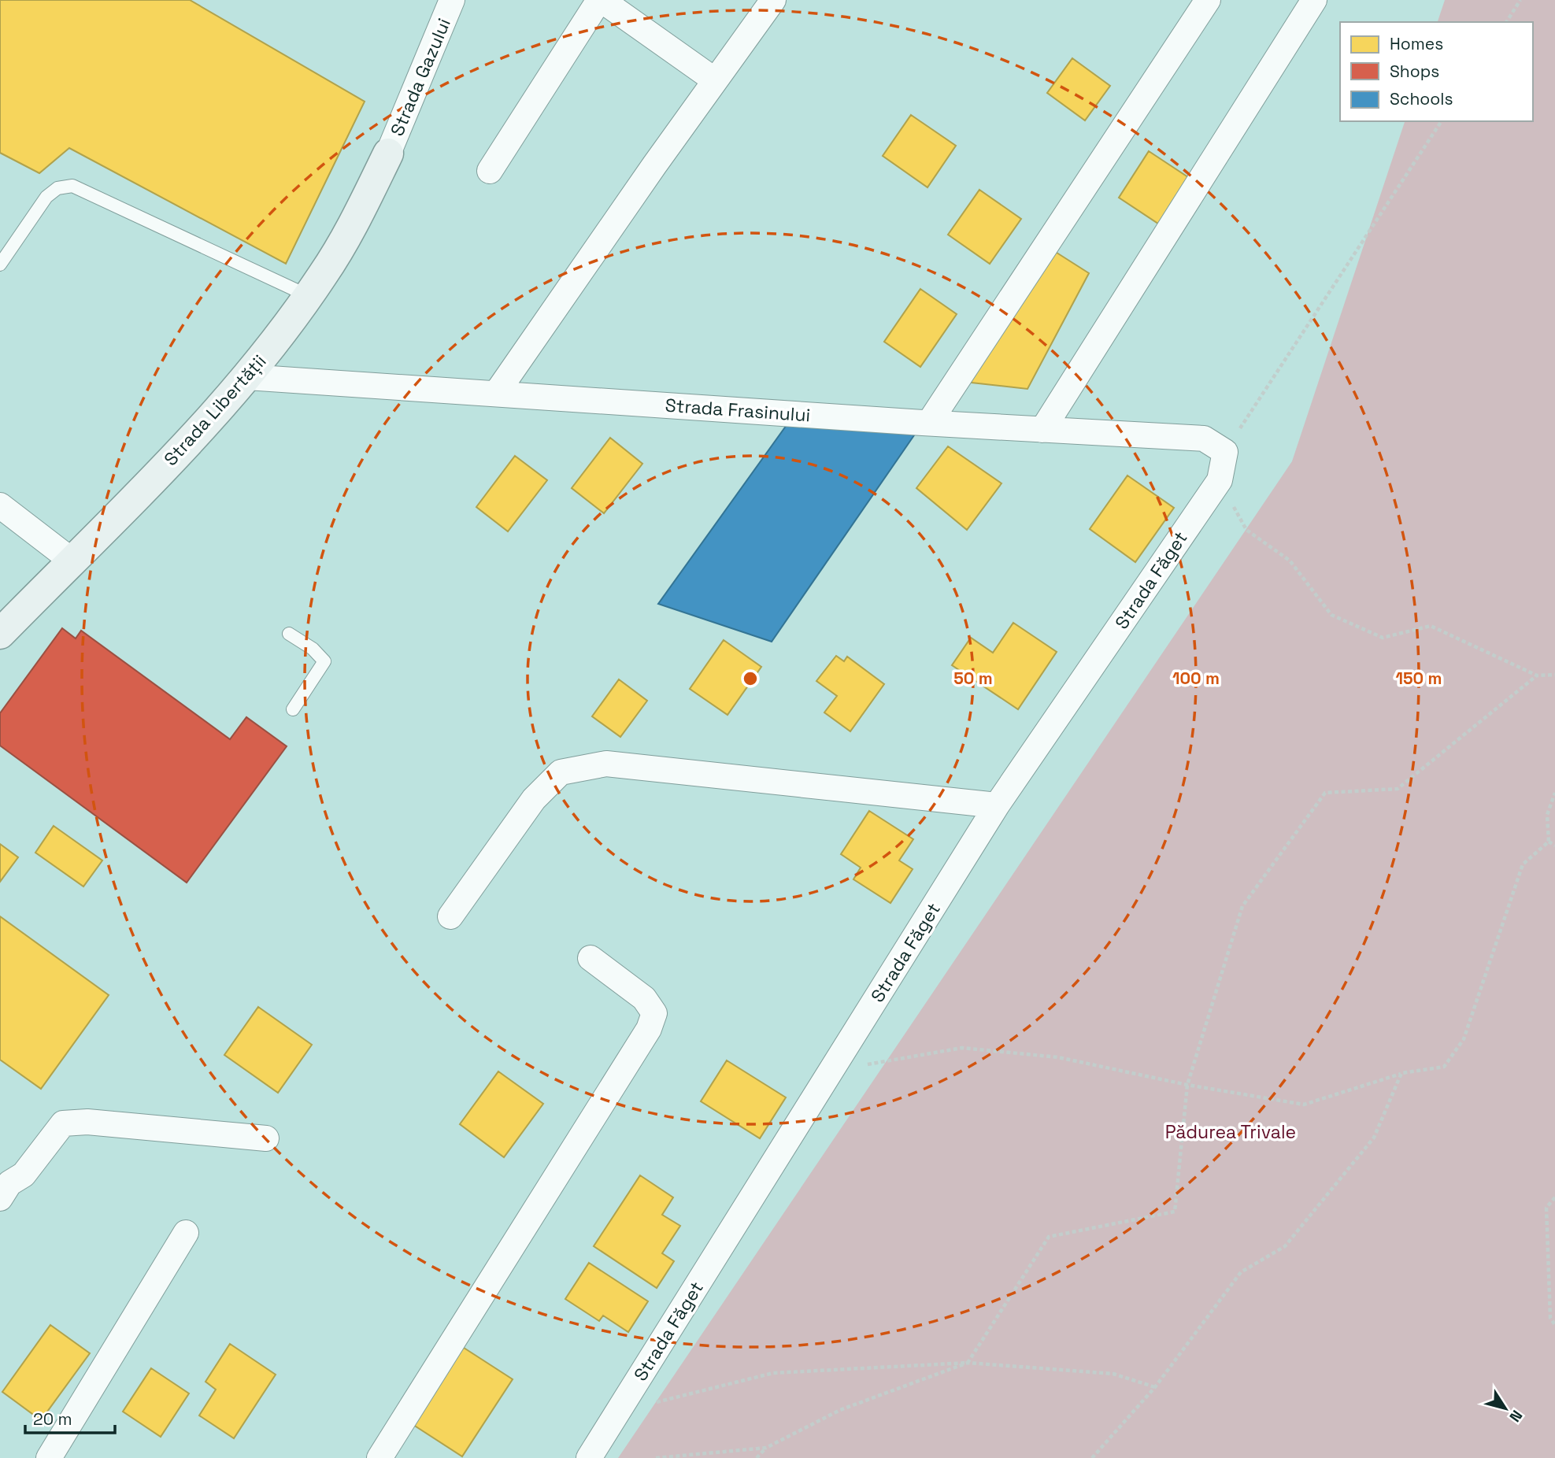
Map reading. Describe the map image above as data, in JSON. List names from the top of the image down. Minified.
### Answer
{"streets":{"street":["Strada Gazului","Strada Libertății","Strada Frasinului","Strada Făget"]},"crossings":[["Strada Gazului","Strada Libertății"],["Strada Libertății","Strada Frasinului"],["Strada Frasinului","Strada Făget"]],"parks":["Pădurea Trivale"],"legend":["Homes","Shops","Schools"],"scale_bar":"20 m","north":"bottom right","rings":["50 m","100 m","150 m"]}
